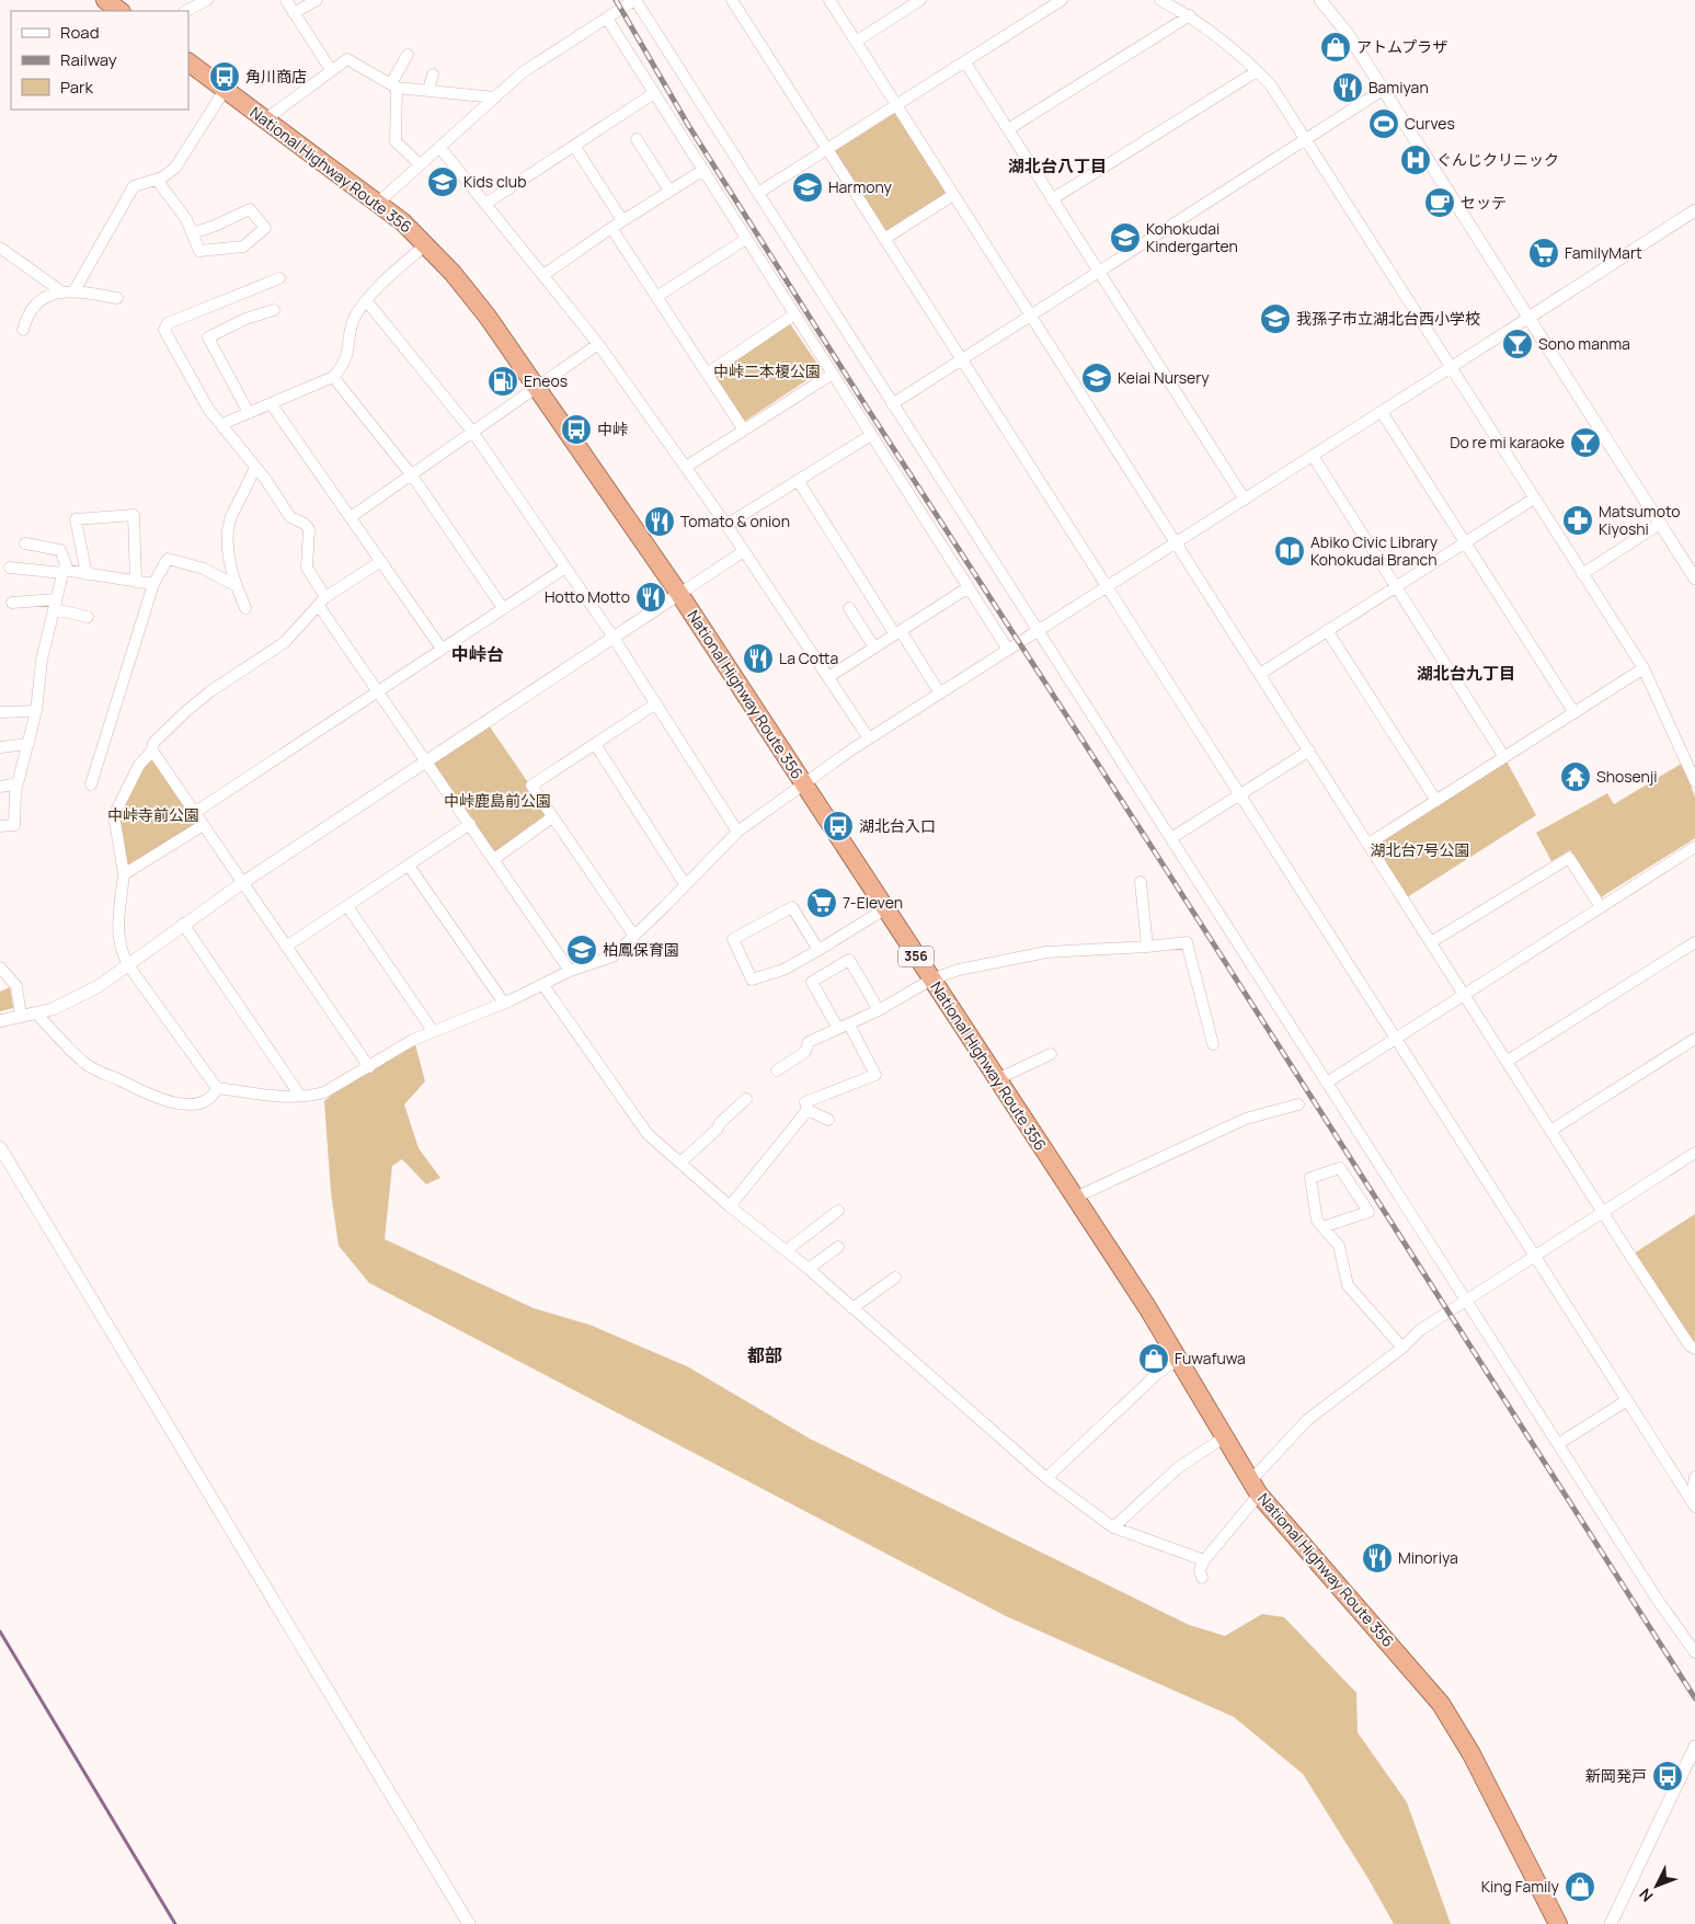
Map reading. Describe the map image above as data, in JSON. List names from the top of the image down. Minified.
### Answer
{"streets":{"highway":["National Highway Route 356","356"]},"districts":["湖北台八丁目","中峠台","湖北台九丁目","都部"],"parks":["中峠二本榎公園","中峠鹿島前公園","中峠寺前公園","湖北台7号公園"],"places":{"shop":["アトムプラザ","Fuwafuwa","King Family"],"bus stop":["角川商店","中峠","湖北台入口","新岡発戸"],"restaurant":["Bamiyan","Tomato & onion","Hotto Motto","La Cotta","Minoriya"],"sports":["Curves"],"hospital":["ぐんじクリニック"],"school or university":["Kids club","Harmony","Kohokudai Kindergarten","我孫子市立湖北台西小学校","Keiai Nursery","柏鳳保育園"],"cafe":["セッテ"],"supermarket":["FamilyMart","7-Eleven"],"bar":["Sono manma","Do re mi karaoke"],"fuel station":["Eneos"],"pharmacy":["Matsumoto Kiyoshi"],"library":["Abiko Civic Library Kohokudai Branch"],"temple":["Shosenji"]},"legend":["Road","Railway","Park"],"north":"bottom left"}
